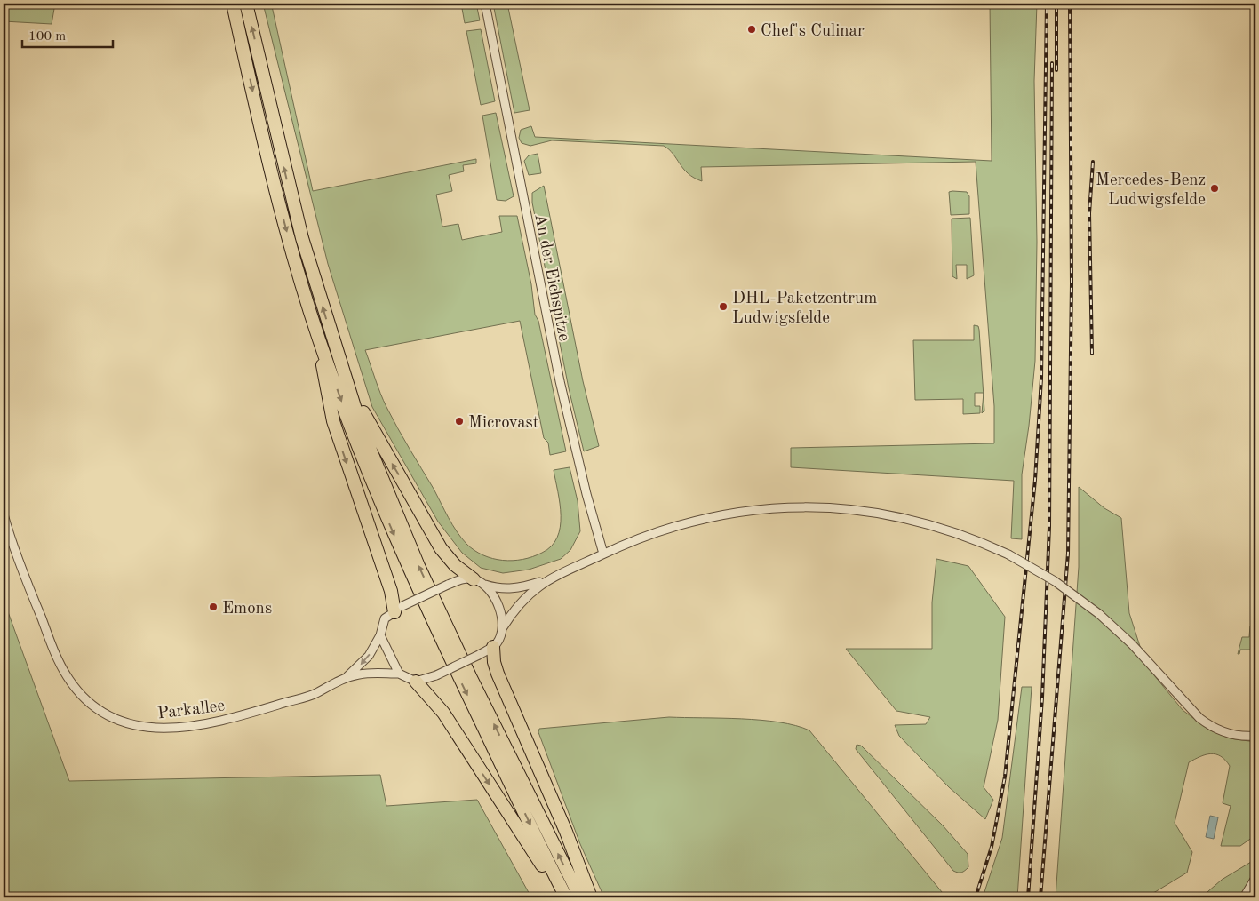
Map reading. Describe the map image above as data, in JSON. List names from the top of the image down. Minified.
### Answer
{"streets":{"street":["An der Eichspitze","Parkallee"]},"places":["Chef's Culinar","Mercedes-Benz Ludwigsfelde","DHL-Paketzentrum Ludwigsfelde","Microvast","Emons"],"scale_bar":"100 m"}
